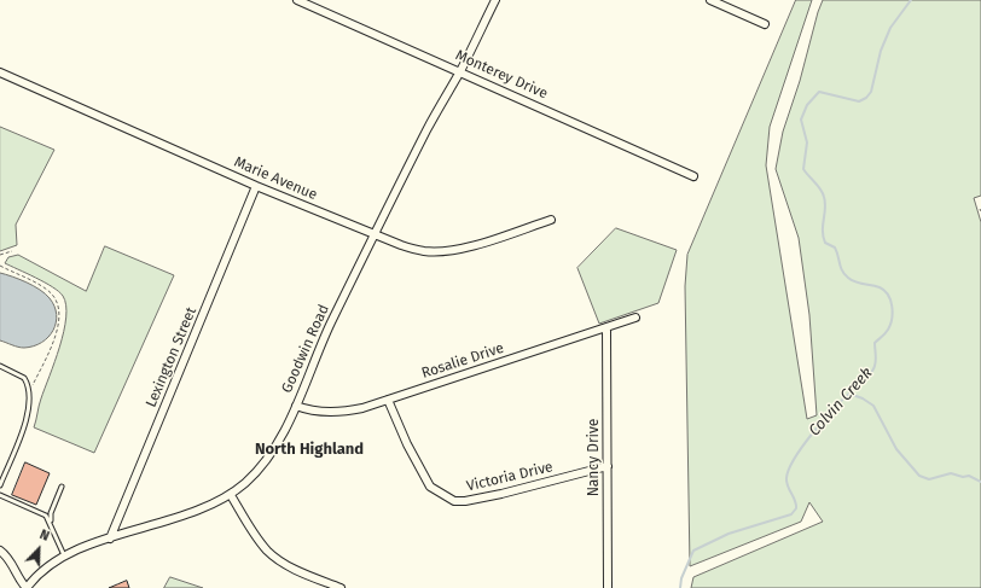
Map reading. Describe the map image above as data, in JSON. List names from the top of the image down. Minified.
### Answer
{"streets":{"street":["Monterey Drive","Marie Avenue","Goodwin Road","Lexington Street","Rosalie Drive","Nancy Drive","Victoria Drive"]},"crossings":[["Monterey Drive","Goodwin Road"],["Marie Avenue","Goodwin Road"],["Marie Avenue","Lexington Street"],["Goodwin Road","Lexington Street"],["Goodwin Road","Rosalie Drive"],["Rosalie Drive","Nancy Drive"],["Rosalie Drive","Victoria Drive"],["Nancy Drive","Victoria Drive"]],"districts":["North Highland"],"water":["Colvin Creek"],"north":"top right"}
